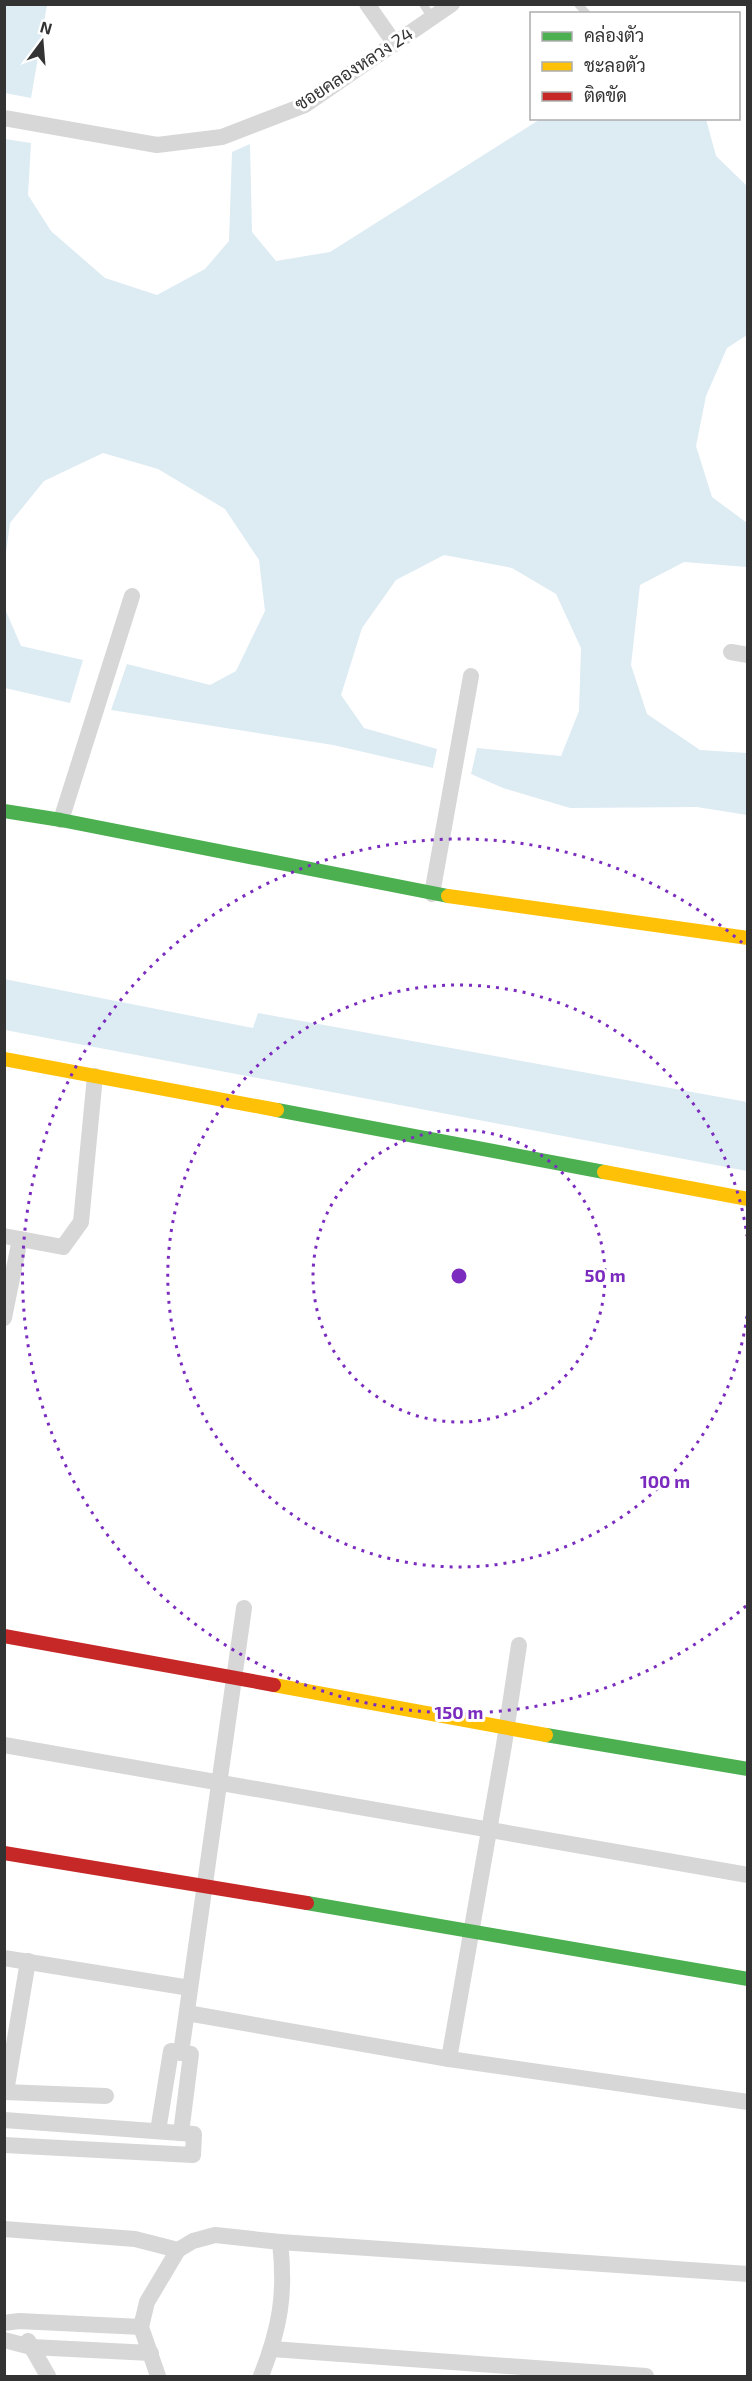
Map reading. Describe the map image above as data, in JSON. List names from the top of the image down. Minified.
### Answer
{"streets":{"street":["ซอยคลองหลวง 24"]},"legend":["คล่องตัว","ชะลอตัว","ติดขัด"],"north":"top","rings":["50 m","100 m","150 m"]}
